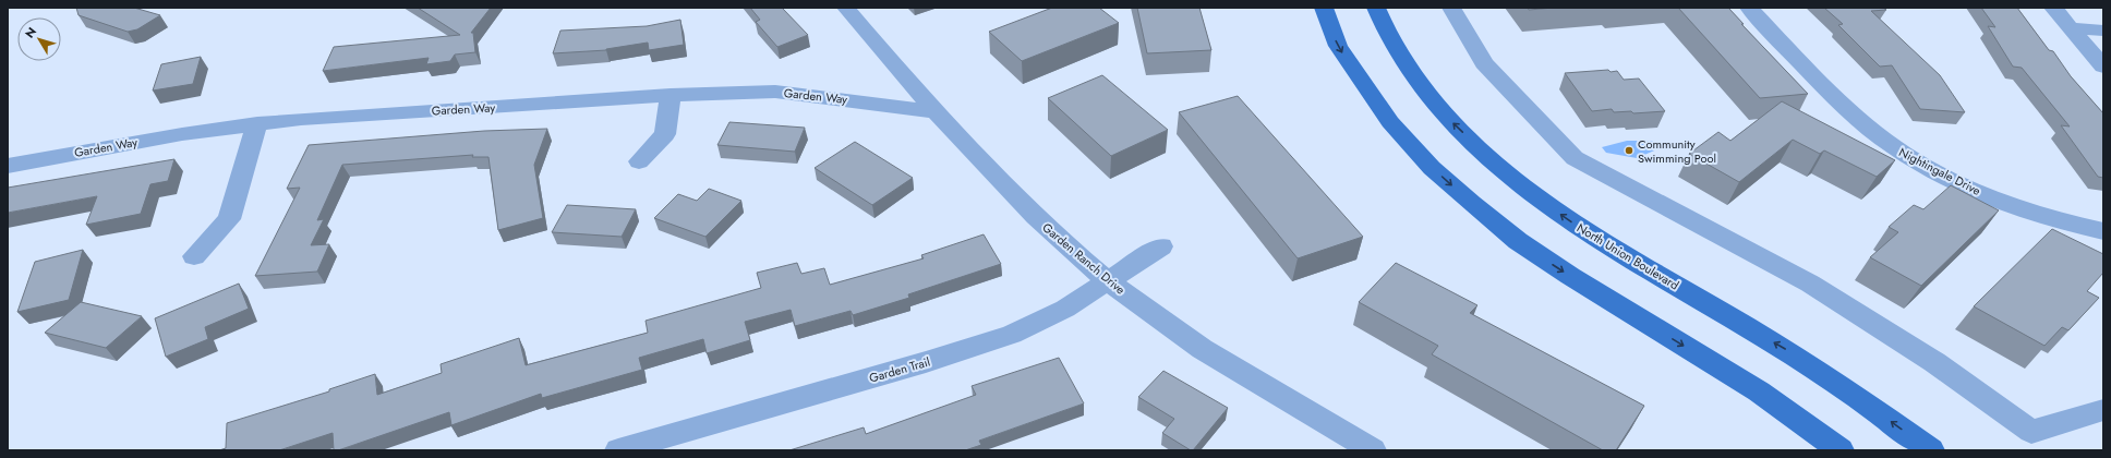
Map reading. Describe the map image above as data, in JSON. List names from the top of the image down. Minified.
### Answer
{"streets":{"main road":["North Union Boulevard"],"street":["Garden Way","Nightingale Drive","Garden Ranch Drive","Garden Trail"]},"crossings":[["Garden Way","Garden Ranch Drive"],["Garden Ranch Drive","Garden Trail"]],"places":["Community Swimming Pool"],"north":"top left"}
